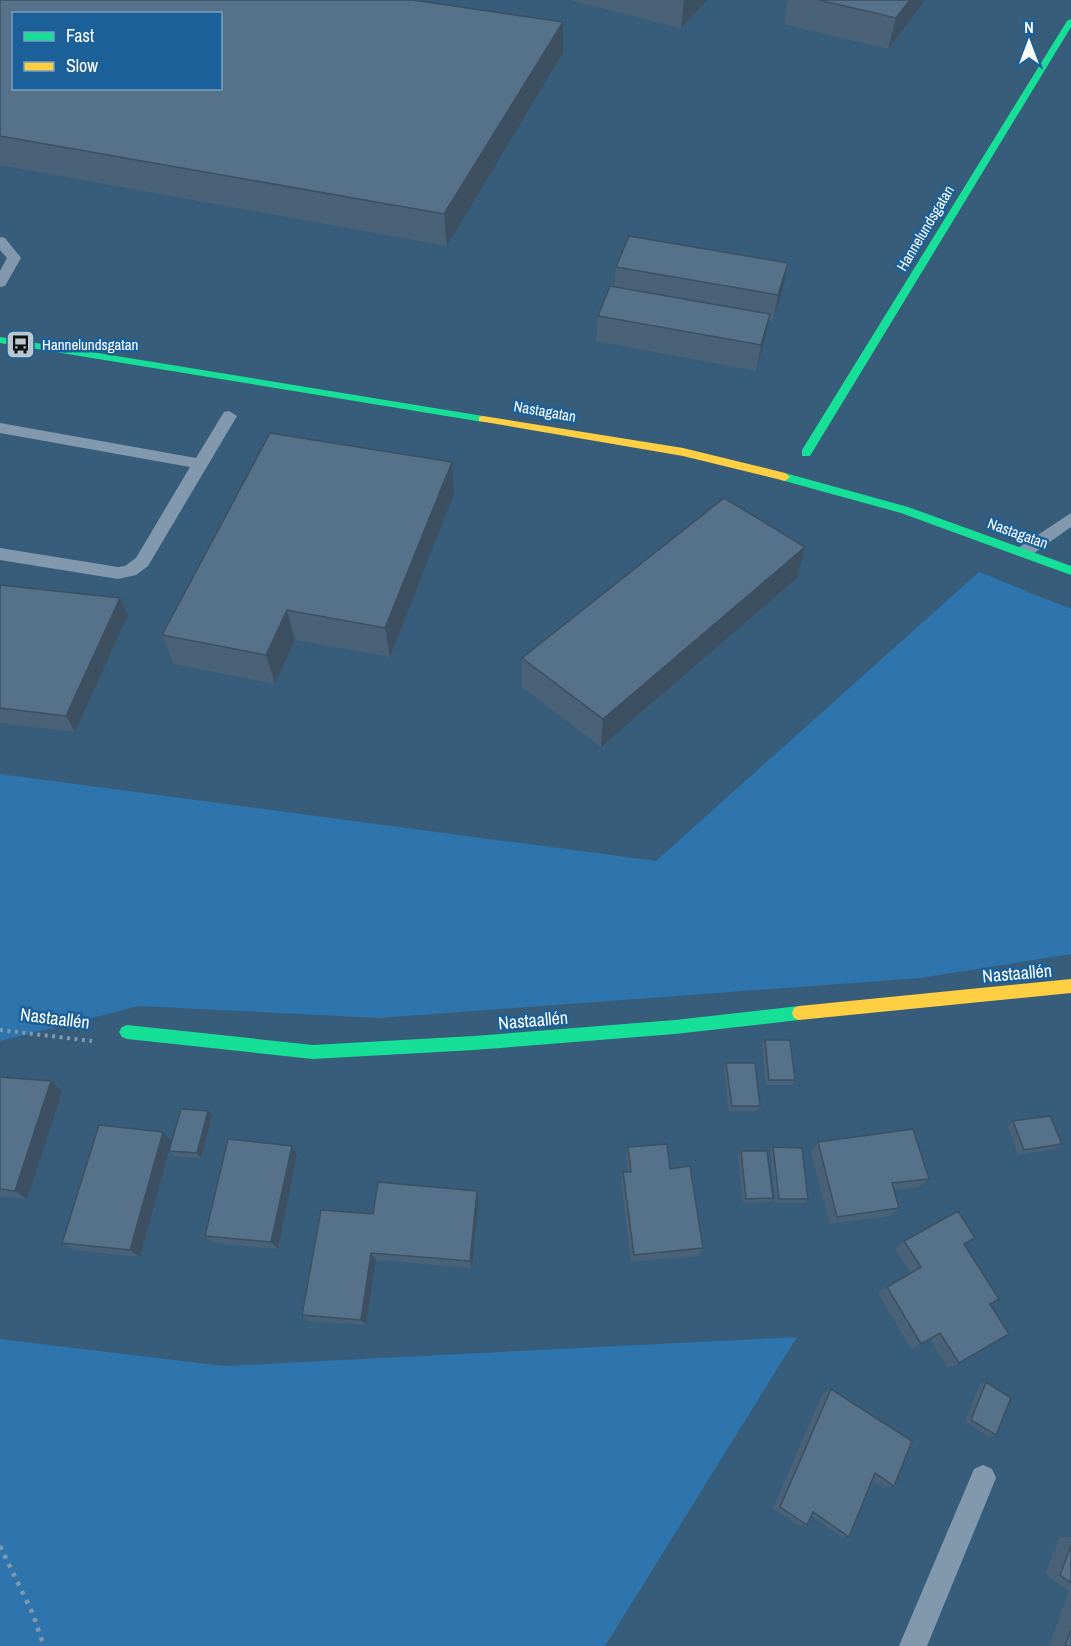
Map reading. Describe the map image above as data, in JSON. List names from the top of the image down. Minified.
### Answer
{"streets":{"street":["Hannelundsgatan","Nastagatan","Nastaallén"]},"places":{"bus stop":["Hannelundsgatan"]},"legend":["Fast","Slow"],"north":"top"}
